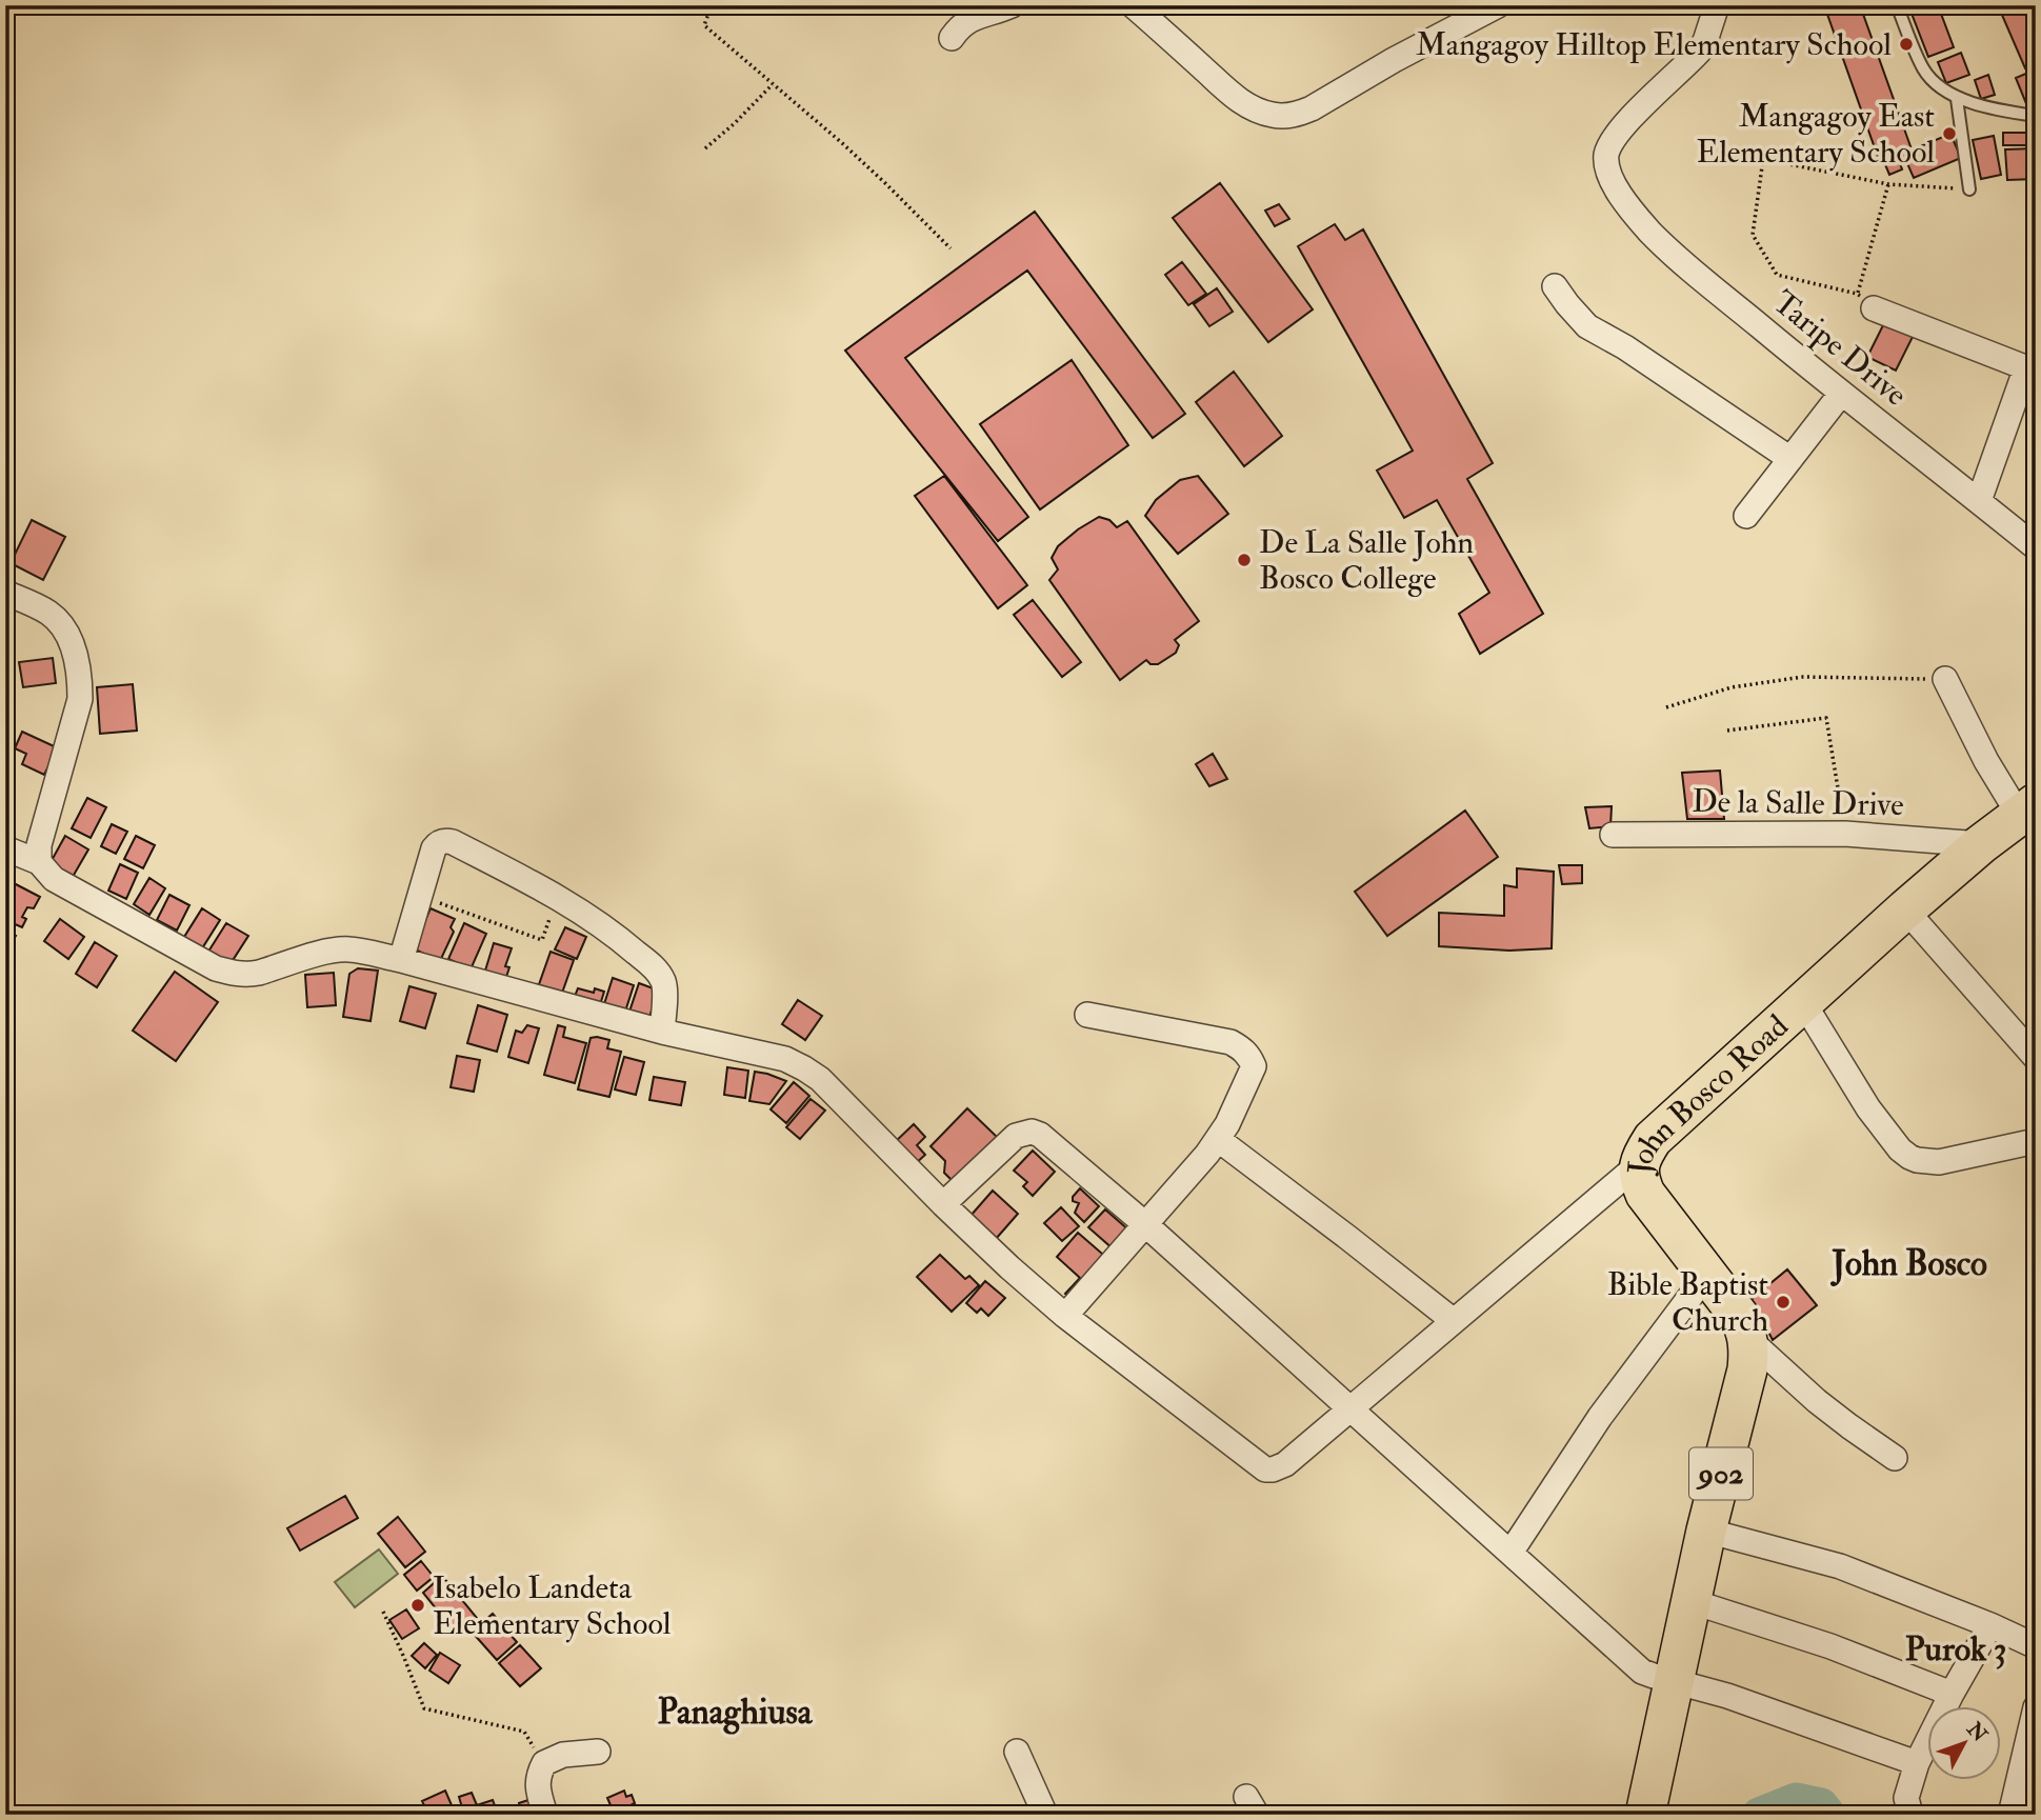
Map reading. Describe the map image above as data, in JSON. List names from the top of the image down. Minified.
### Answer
{"streets":{"highway":["John Bosco Road","902"],"street":["Taripe Drive","De la Salle Drive"]},"crossings":[["De la Salle Drive","John Bosco Road"]],"districts":["John Bosco","Purok 3","Panaghiusa"],"places":["Mangagoy Hilltop Elementary School","Mangagoy East Elementary School","De La Salle John Bosco College","Bible Baptist Church","Isabelo Landeta Elementary School"],"north":"top right"}
